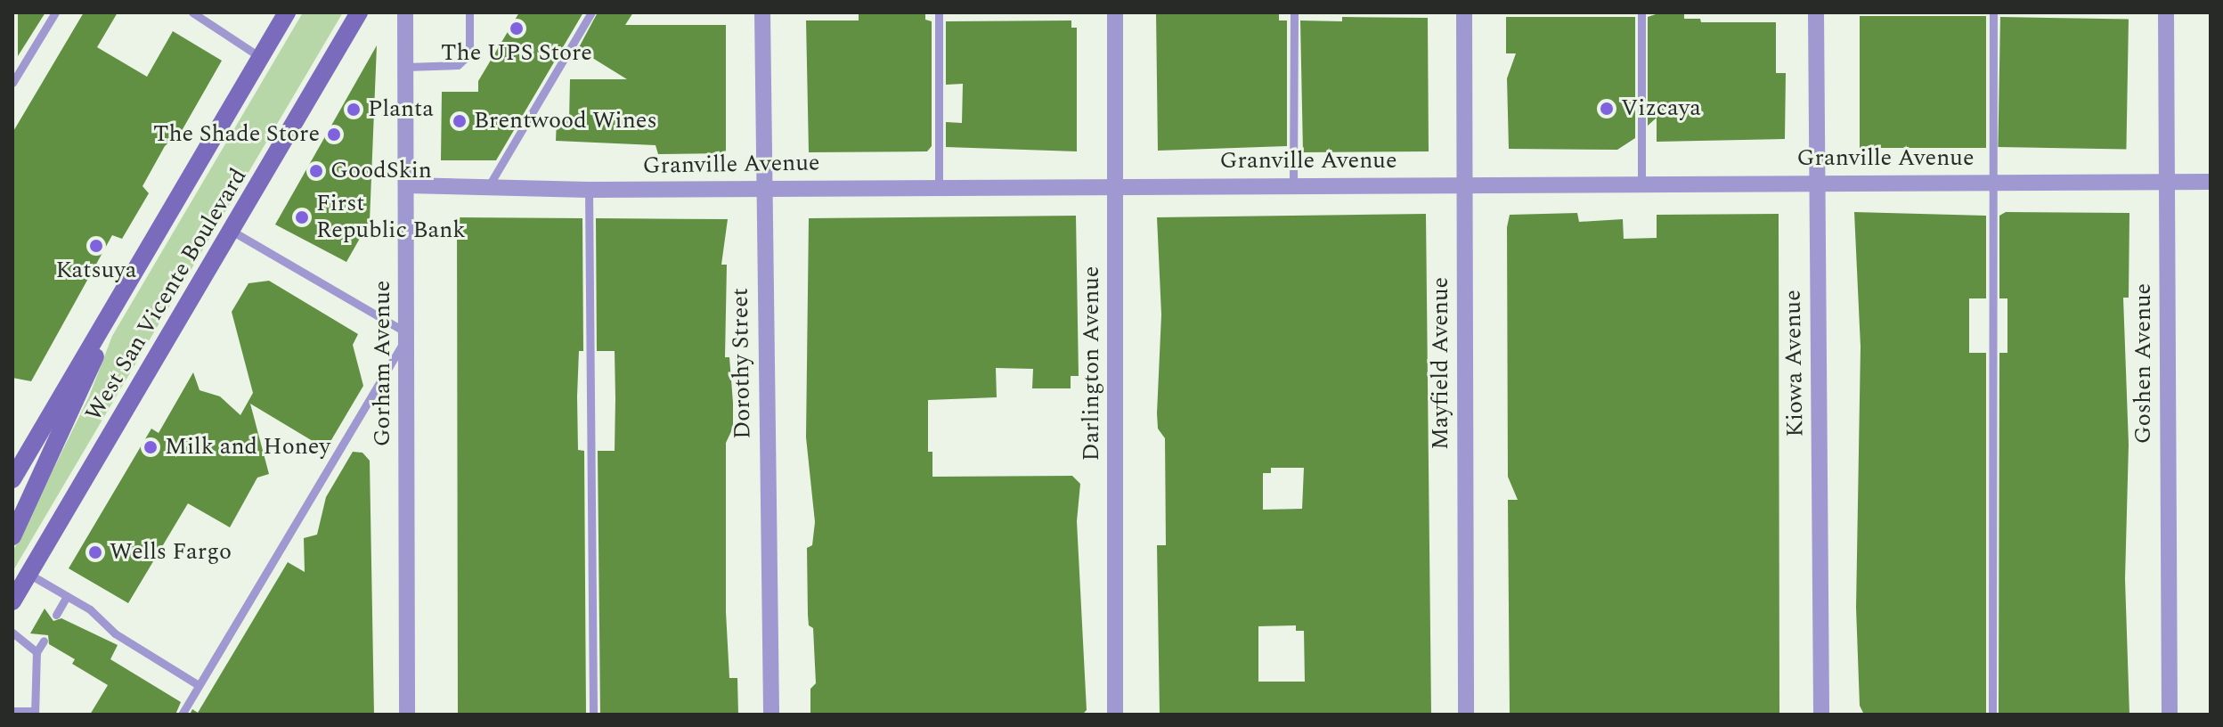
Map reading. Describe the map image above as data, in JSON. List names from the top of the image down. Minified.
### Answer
{"streets":{"main road":["West San Vicente Boulevard"],"street":["Granville Avenue","Gorham Avenue","Dorothy Street","Darlington Avenue","Mayfield Avenue","Kiowa Avenue","Goshen Avenue"]},"crossings":[["Granville Avenue","Gorham Avenue"],["Granville Avenue","Dorothy Street"],["Granville Avenue","Darlington Avenue"],["Granville Avenue","Mayfield Avenue"],["Granville Avenue","Kiowa Avenue"],["Granville Avenue","Goshen Avenue"]],"places":["The UPS Store","Vizcaya","Planta","Brentwood Wines","The Shade Store","GoodSkin","First Republic Bank","Katsuya","Milk and Honey","Wells Fargo"]}
